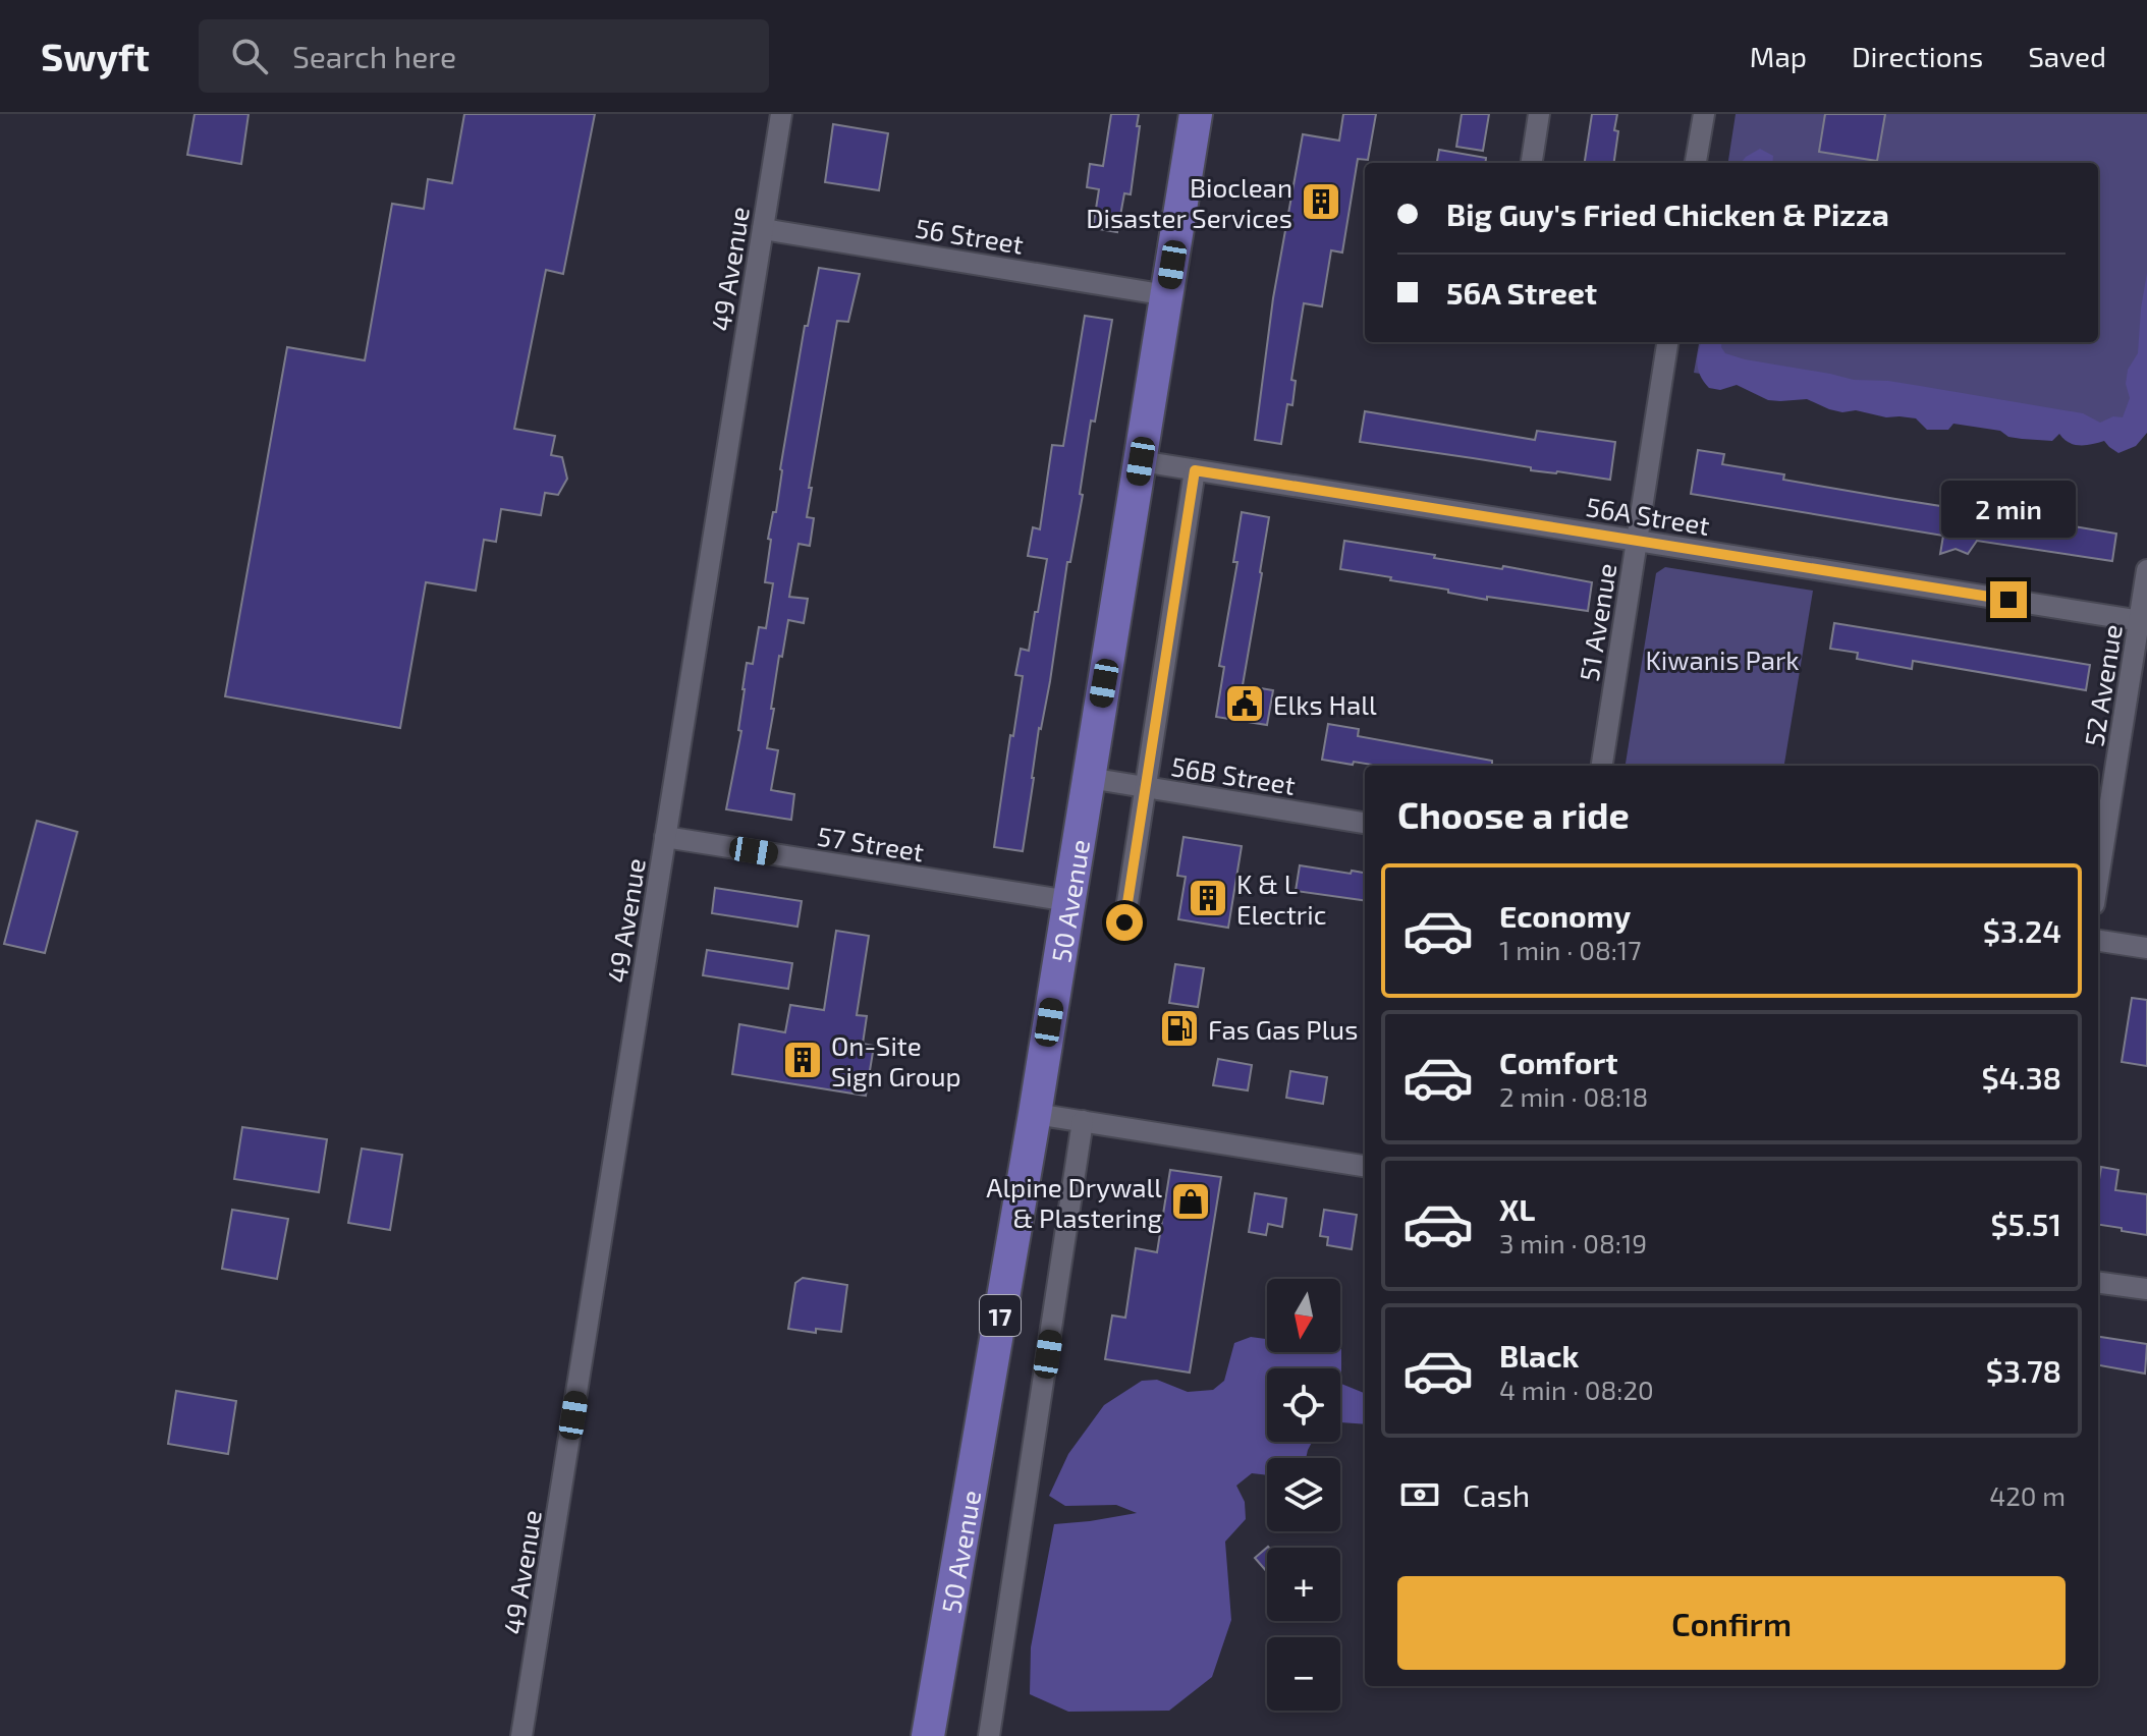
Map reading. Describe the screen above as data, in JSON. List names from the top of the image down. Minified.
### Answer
{"streets":{"main road":["50 Avenue","17"],"street":["56 Street","49 Avenue","56A Street","51 Avenue","52 Avenue","56B Street","57 Street"]},"crossings":[["56 Street","49 Avenue"],["56 Street","50 Avenue"],["49 Avenue","57 Street"],["56A Street","51 Avenue"],["56A Street","52 Avenue"],["56A Street","50 Avenue"],["56B Street","50 Avenue"],["57 Street","50 Avenue"]],"parks":["Kiwanis Park"],"places":{"building":["Bioclean Disaster Services","K & L Electric","On-Site Sign Group"],"public building":["Elks Hall"],"fuel station":["Fas Gas Plus"],"shop":["Alpine Drywall & Plastering"]},"north":"bottom","page":{"header":"Swyft","search":"Search here","nav":["Map","Directions","Saved"],"banner":["Big Guy's Fried Chicken & Pizza","56A Street"],"bubble":"2 min","heading":"Choose a ride","list":[{"name":"Economy","note":"1 min · 08:17","value":"$3.24"},{"name":"Comfort","note":"2 min · 08:18","value":"$4.38"},{"name":"XL","note":"3 min · 08:19","value":"$5.51"},{"name":"Black","note":"4 min · 08:20","value":"$3.78"}],"map_buttons":["+","−"],"pay":["Cash","420 m"],"buttons":"Confirm"}}
